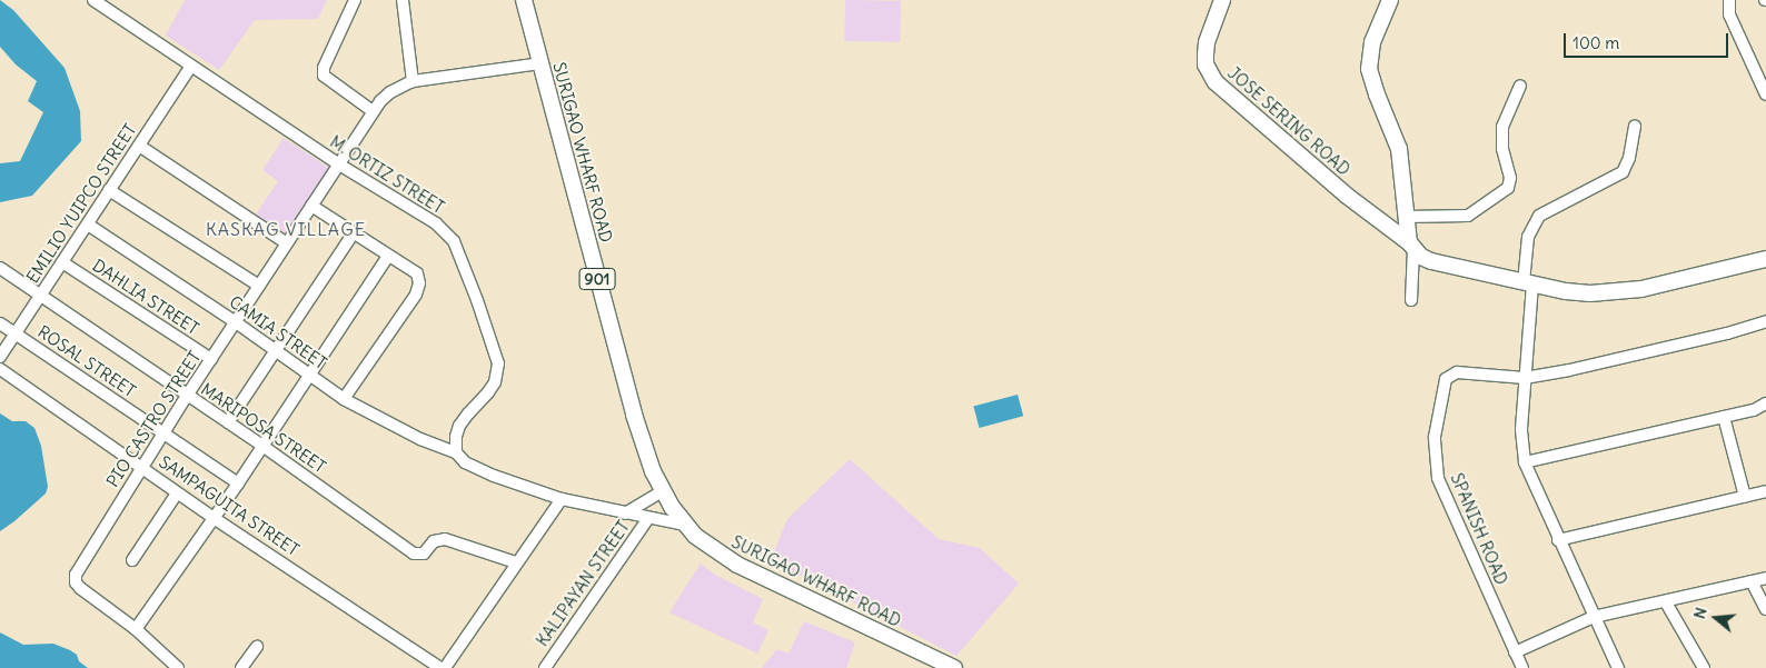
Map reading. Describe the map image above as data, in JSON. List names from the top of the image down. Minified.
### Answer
{"streets":{"main road":["JOSE SERING ROAD","SURIGAO WHARF ROAD","901"],"street":["M. ORTIZ STREET","EMILIO YUIPCO STREET","DAHLIA STREET","CAMIA STREET","ROSAL STREET","PIO CASTRO STREET","MARIPOSA STREET","SAMPAGUITA STREET","SPANISH ROAD","KALIPAYAN STREET"]},"crossings":[["M. ORTIZ STREET","EMILIO YUIPCO STREET"],["M. ORTIZ STREET","CAMIA STREET"],["M. ORTIZ STREET","PIO CASTRO STREET"],["EMILIO YUIPCO STREET","DAHLIA STREET"],["EMILIO YUIPCO STREET","CAMIA STREET"],["EMILIO YUIPCO STREET","ROSAL STREET"],["EMILIO YUIPCO STREET","MARIPOSA STREET"],["DAHLIA STREET","PIO CASTRO STREET"],["CAMIA STREET","PIO CASTRO STREET"],["ROSAL STREET","PIO CASTRO STREET"],["PIO CASTRO STREET","MARIPOSA STREET"],["PIO CASTRO STREET","SAMPAGUITA STREET"]],"districts":["KASKAG VILLAGE"],"scale_bar":"100 m","north":"left"}
